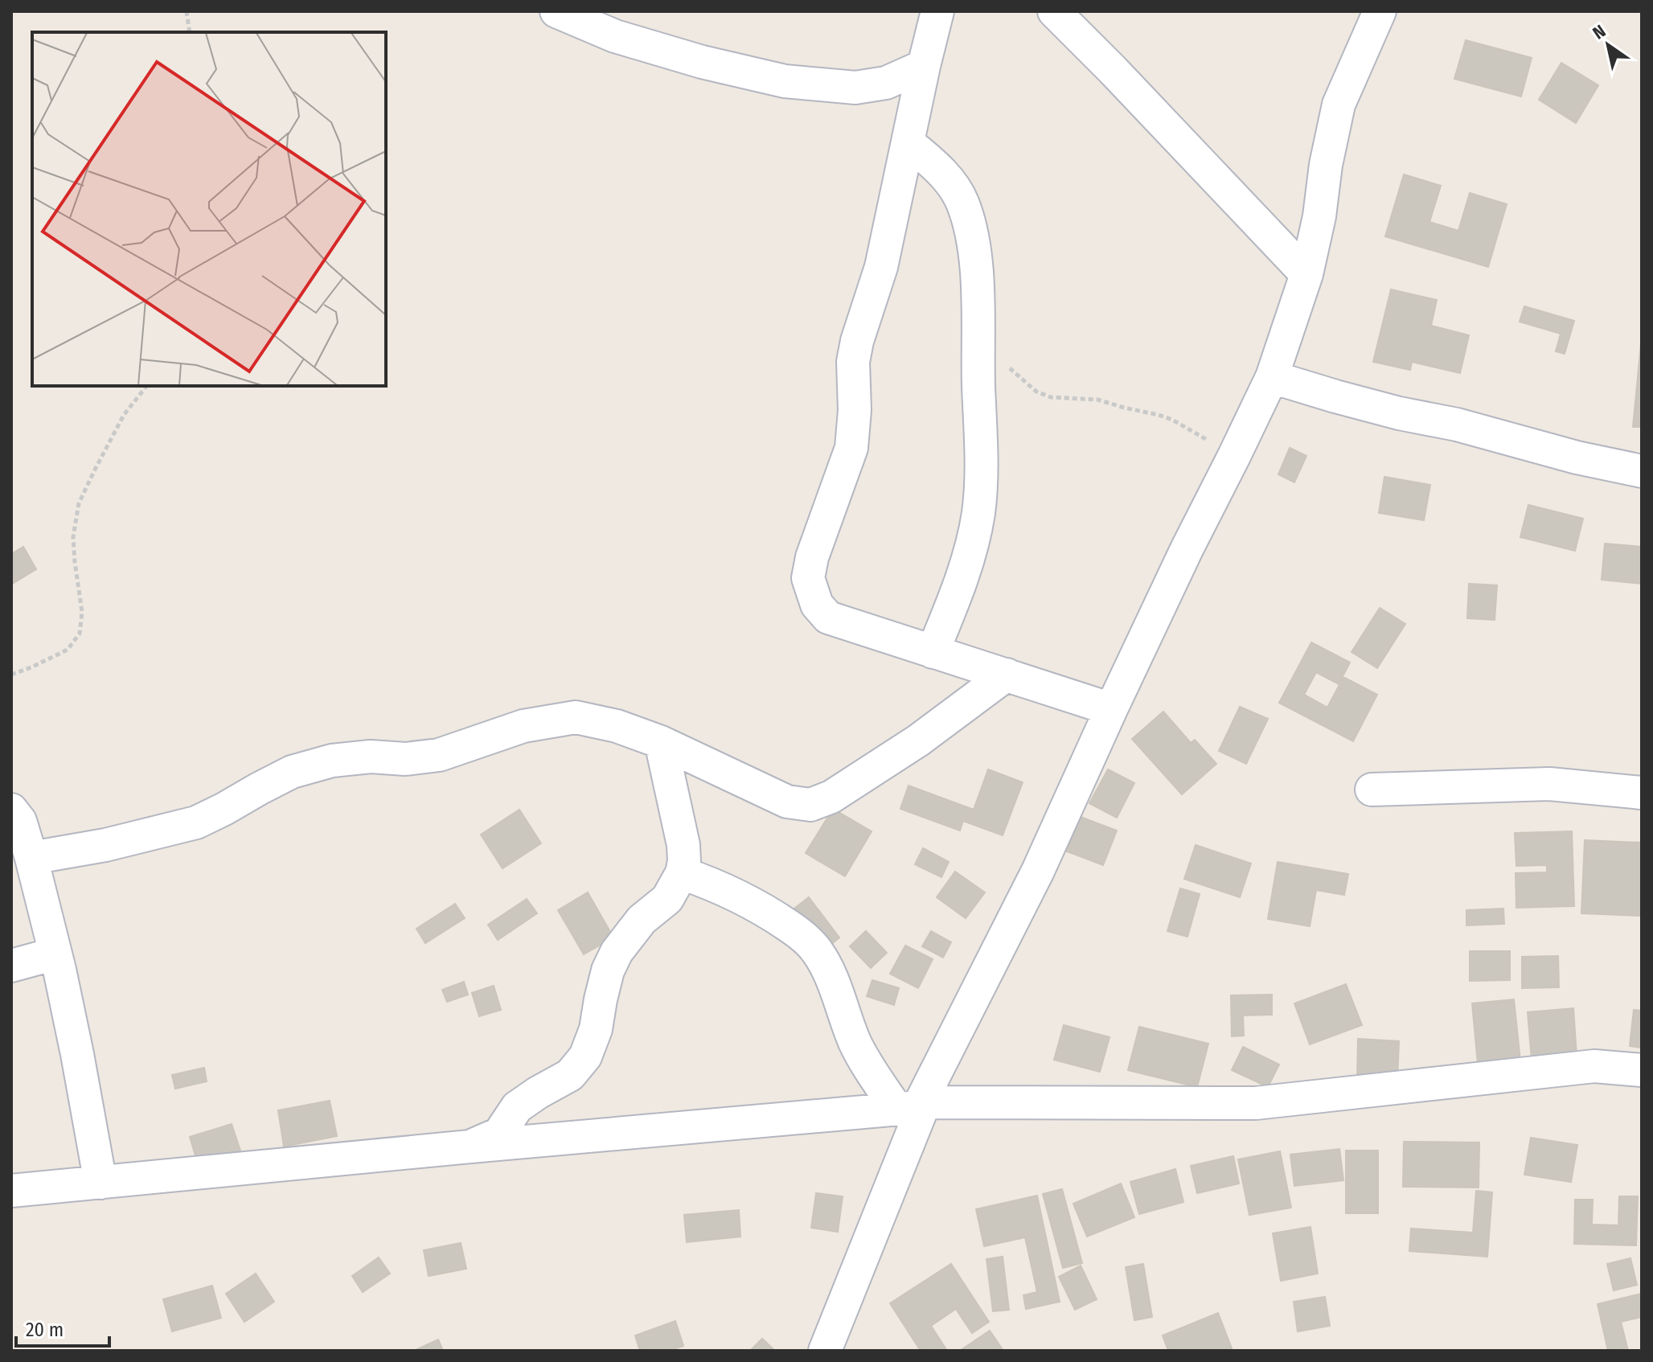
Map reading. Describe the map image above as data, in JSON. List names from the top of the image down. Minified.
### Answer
{"scale_bar":"20 m","north":"top left"}
